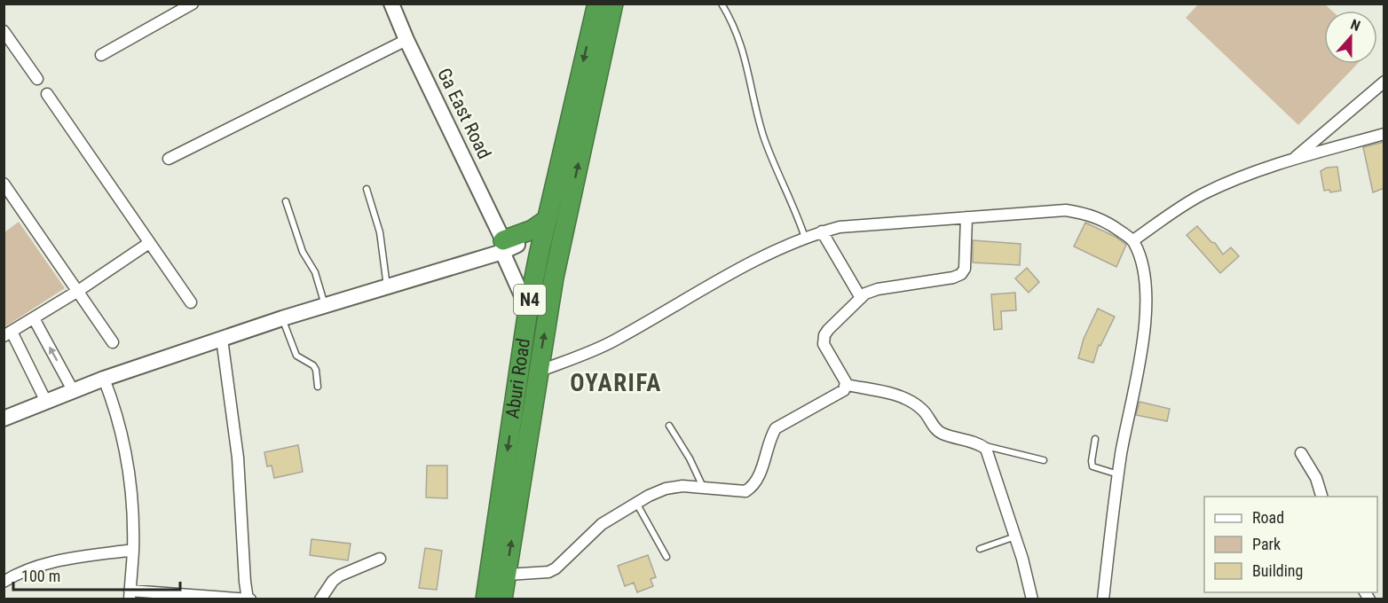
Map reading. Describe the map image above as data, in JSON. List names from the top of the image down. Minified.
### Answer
{"streets":{"highway":["N4","Aburi Road"],"street":["Ga East Road"]},"crossings":[["Ga East Road","Aburi Road"]],"districts":["OYARIFA"],"legend":["Road","Park","Building"],"scale_bar":"100 m","north":"top"}
